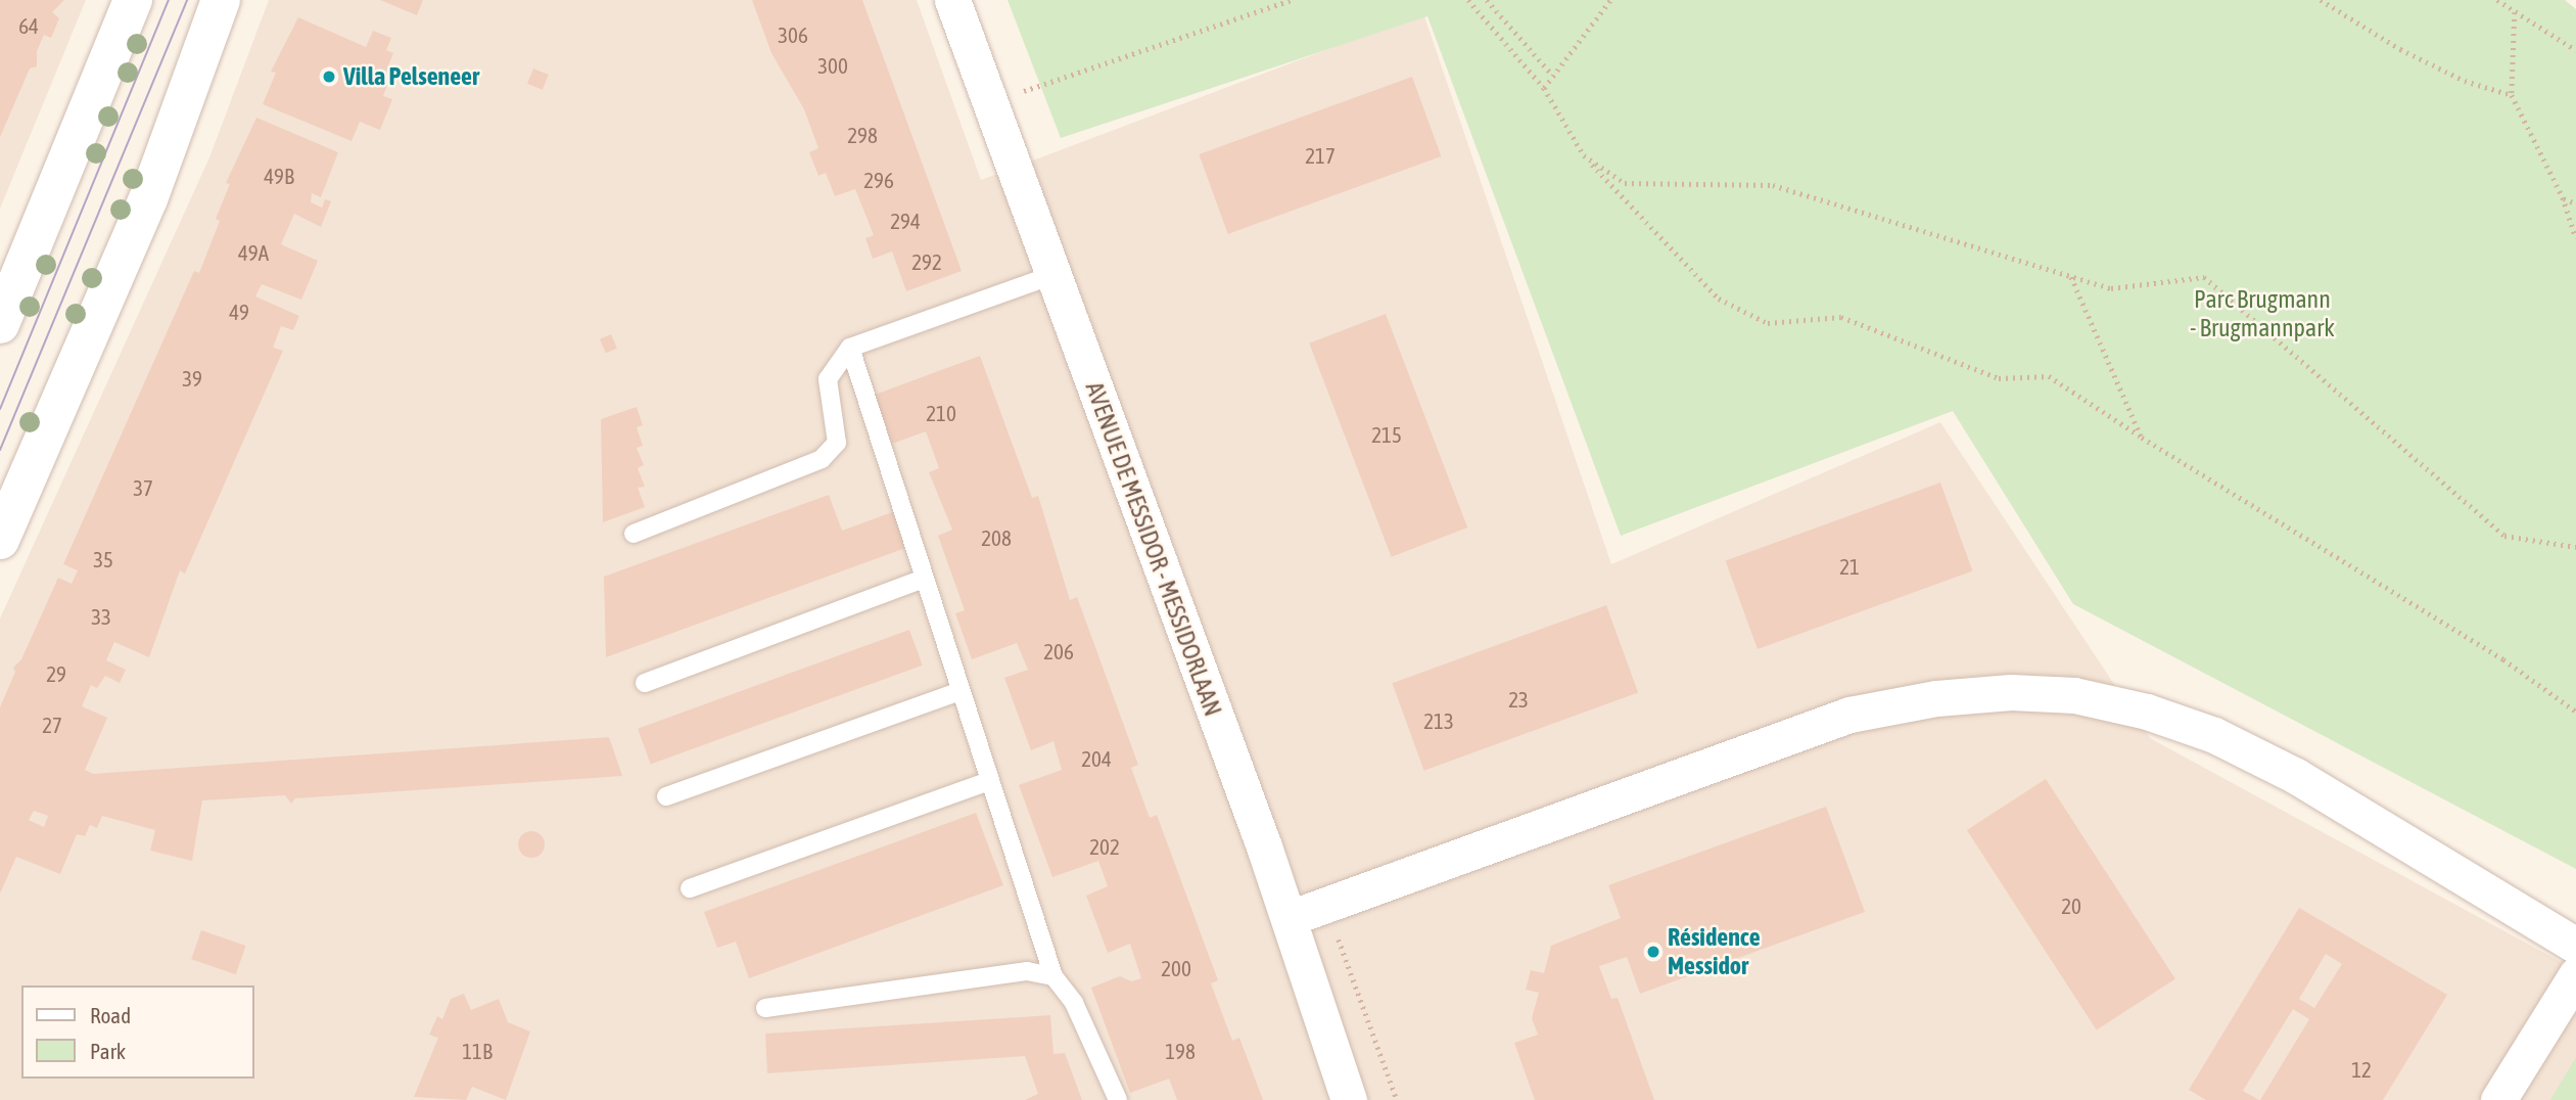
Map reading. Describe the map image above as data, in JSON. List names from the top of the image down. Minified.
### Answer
{"streets":{"street":["AVENUE DE MESSIDOR - MESSIDORLAAN"]},"parks":["Parc Brugmann - Brugmannpark"],"places":["Villa Pelseneer","Résidence Messidor"],"house_numbers":["64","306","300","298","217","49B","296","294","49A","292","49","39","210","215","37","208","35","21","33","206","29","23","213","27","204","202","20","200","11B","198","12"],"legend":["Road","Park"]}
